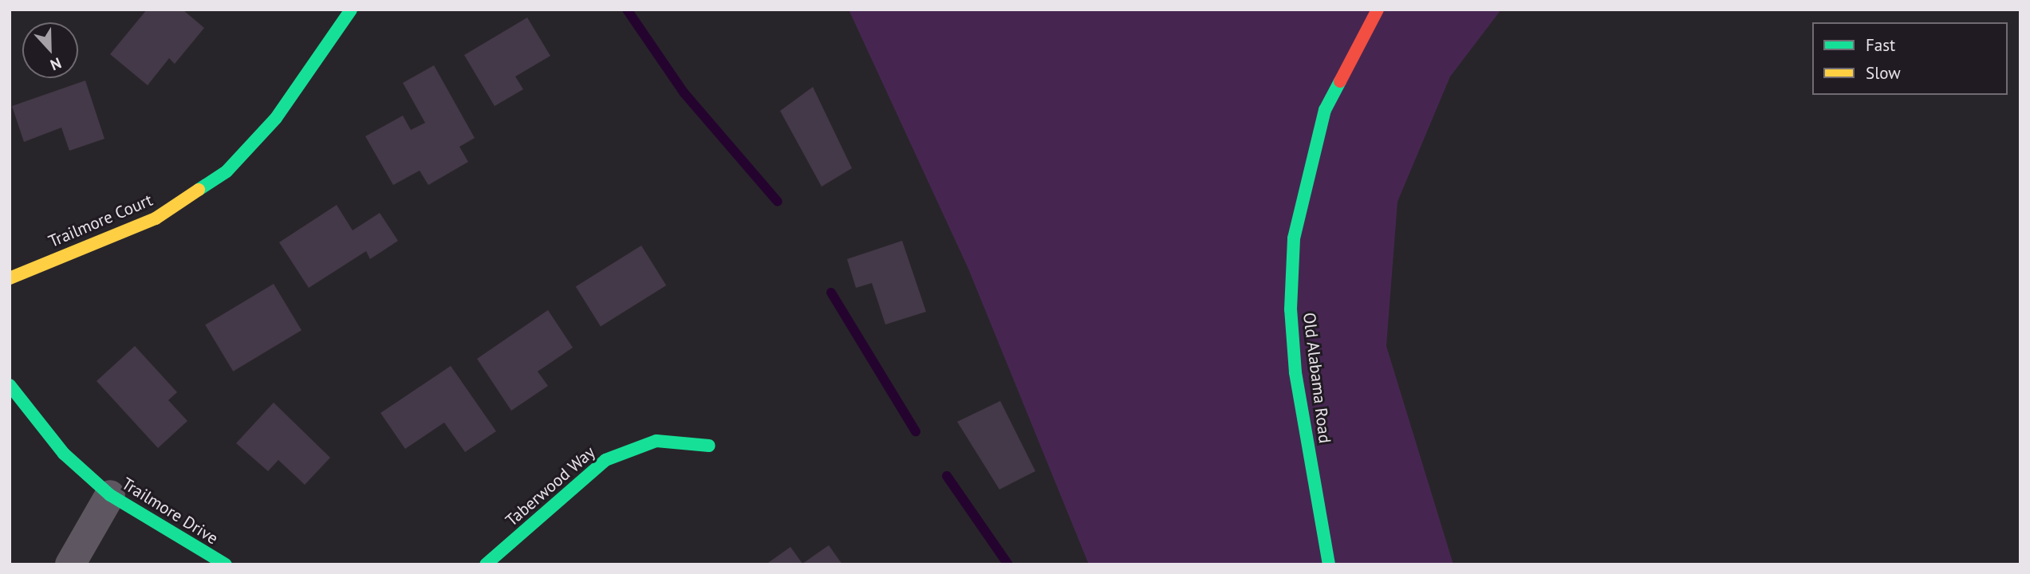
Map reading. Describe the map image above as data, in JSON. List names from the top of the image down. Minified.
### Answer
{"streets":{"street":["Trailmore Court","Old Alabama Road","Taberwood Way","Trailmore Drive"]},"legend":["Fast","Slow"],"north":"bottom"}
